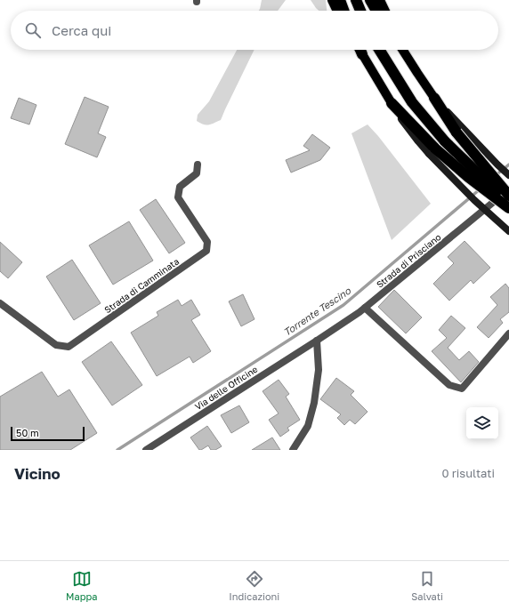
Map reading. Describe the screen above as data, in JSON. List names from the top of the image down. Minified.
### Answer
{"streets":{"street":["Strada di Prisciano","Strada di Camminata","Via delle Officine"]},"crossings":[["Strada di Prisciano","Via delle Officine"]],"water":["Torrente Tescino"],"scale_bar":"50 m","page":{"search":"Cerca qui","scale":"50 m","heading":["Vicino","0 risultati"],"nav":["Mappa","Indicazioni","Salvati"]}}
